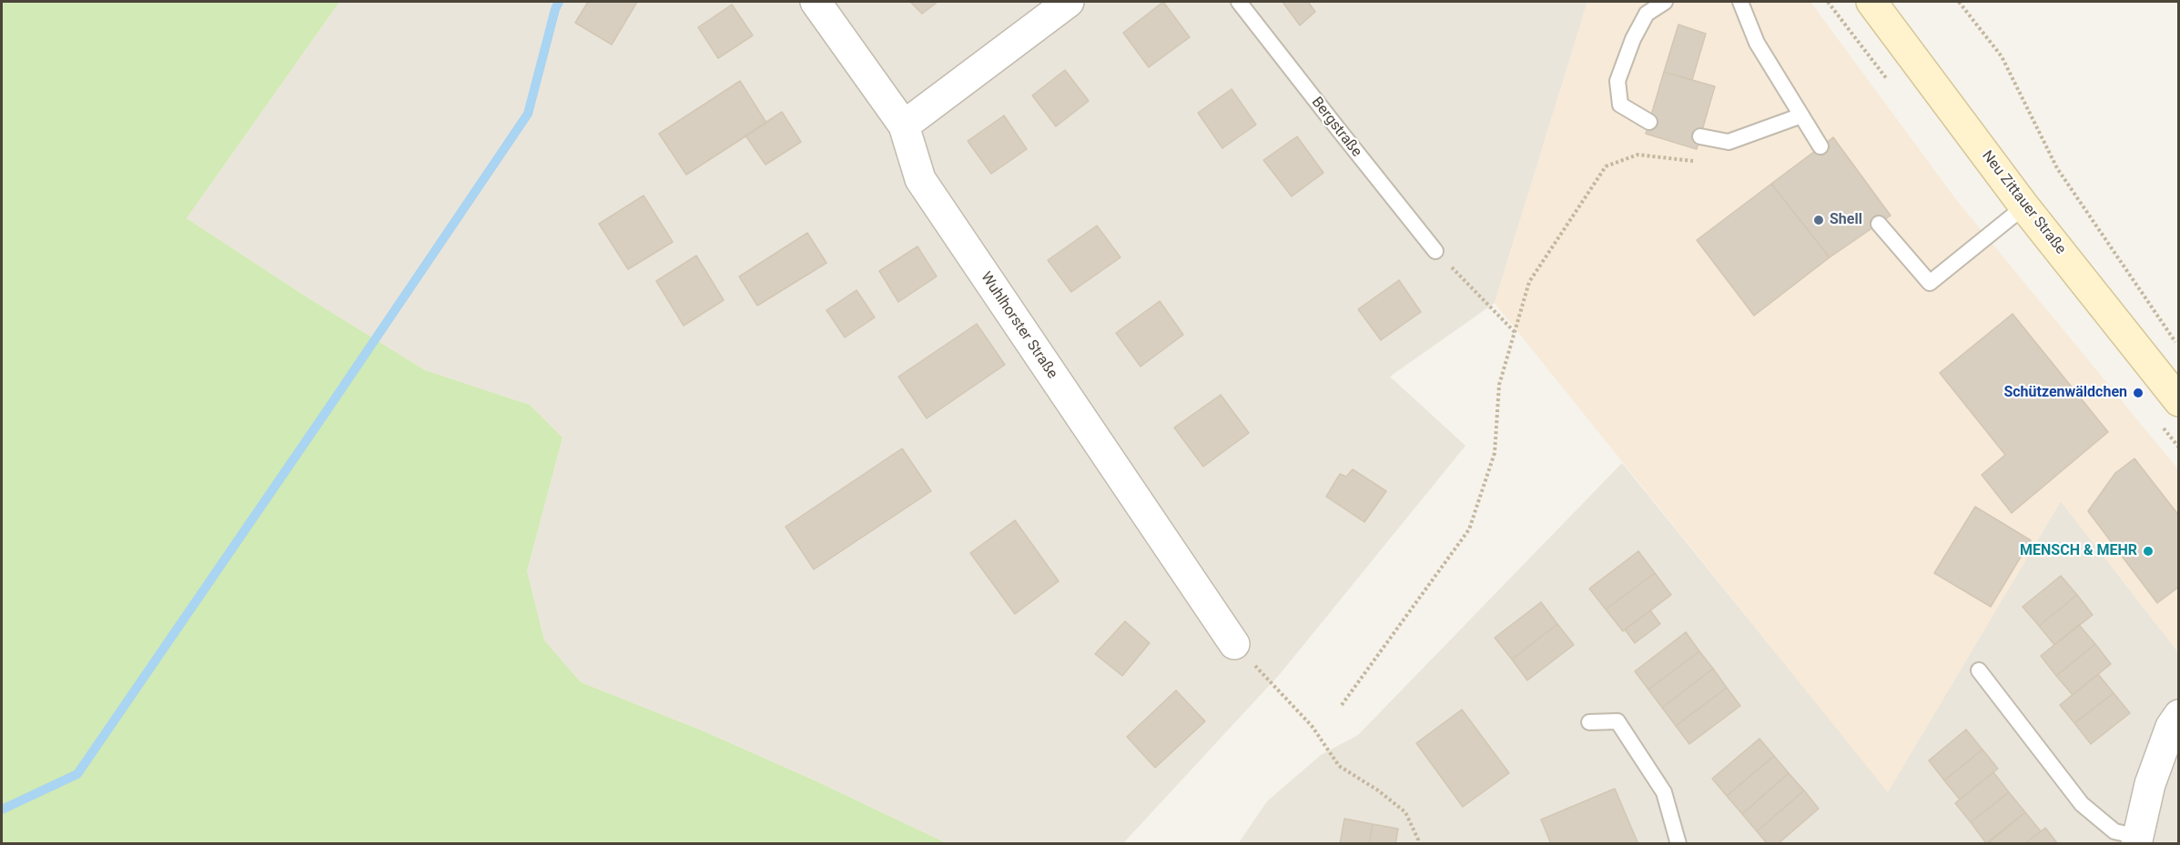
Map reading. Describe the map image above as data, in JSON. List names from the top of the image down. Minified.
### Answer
{"streets":{"main road":["Neu Zittauer Straße"],"street":["Wuhlhorster Straße"],"lane":["Bergstraße"]},"places":["Shell","Schützenwäldchen","MENSCH & MEHR"]}
